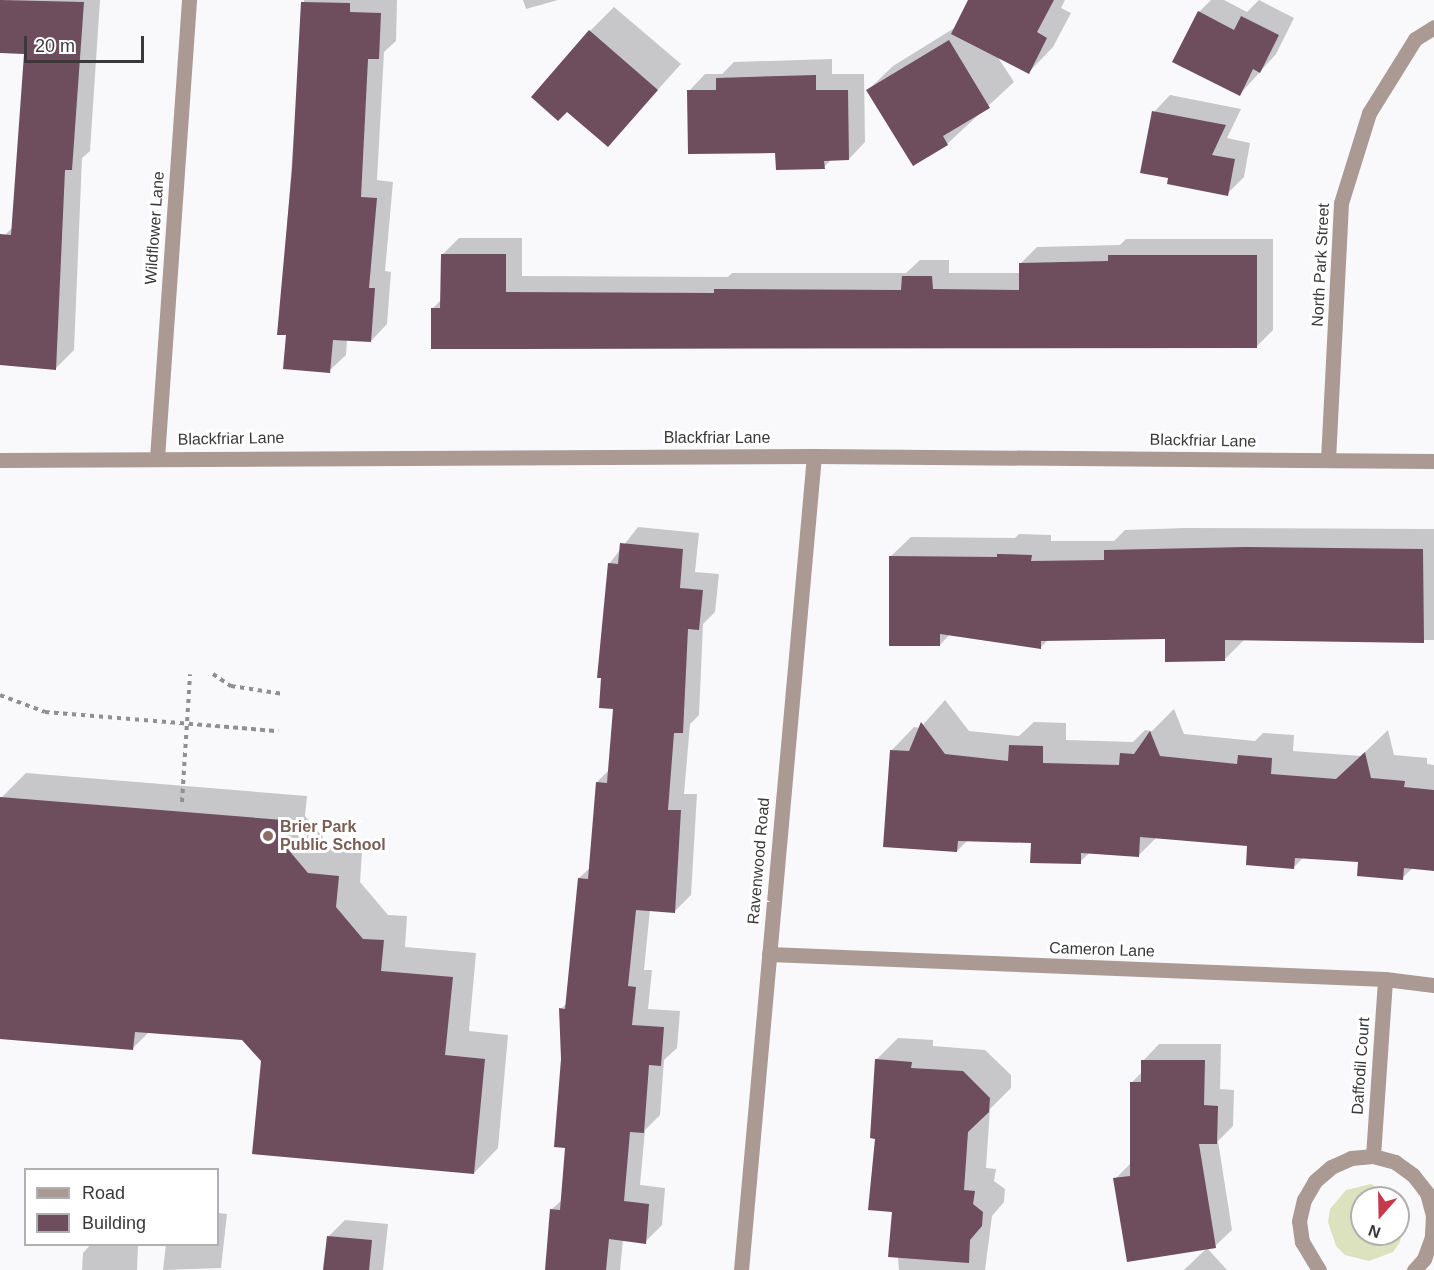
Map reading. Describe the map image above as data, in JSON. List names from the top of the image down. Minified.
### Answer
{"streets":{"street":["Wildflower Lane","North Park Street","Blackfriar Lane","Ravenwood Road","Cameron Lane","Daffodil Court"]},"crossings":[["Wildflower Lane","Blackfriar Lane"],["North Park Street","Blackfriar Lane"],["Blackfriar Lane","Ravenwood Road"],["Ravenwood Road","Cameron Lane"],["Cameron Lane","Daffodil Court"]],"places":["Brier Park Public School"],"legend":["Road","Building"],"scale_bar":"20 m","north":"bottom"}
